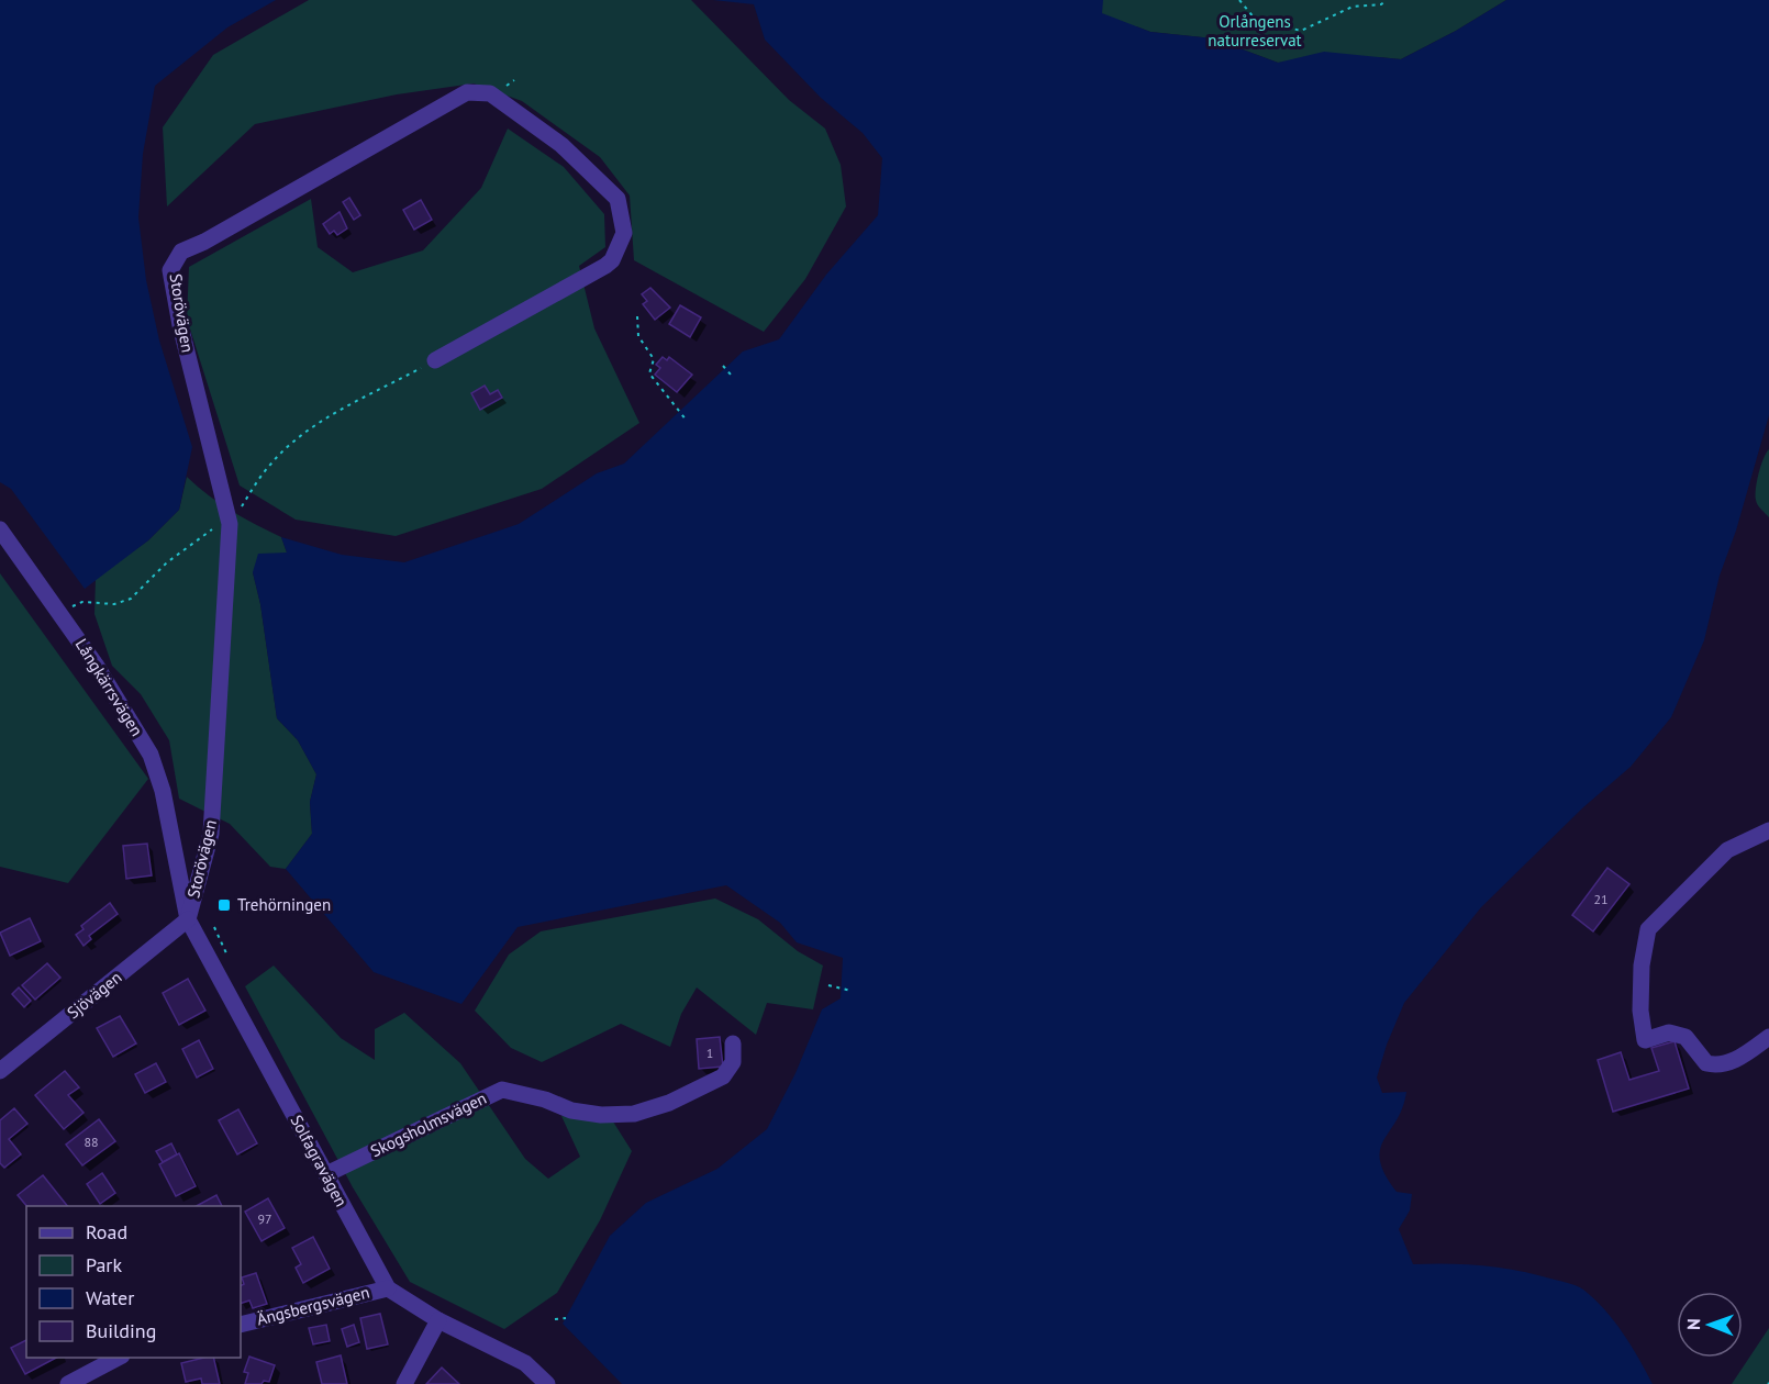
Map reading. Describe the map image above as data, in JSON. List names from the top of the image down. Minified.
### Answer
{"streets":{"street":["Storövägen","Långkärrsvägen","Sjövägen","Skogsholmsvägen","Solfagravägen","Ängsbergsvägen"]},"crossings":[["Storövägen","Sjövägen"],["Storövägen","Solfagravägen"],["Långkärrsvägen","Solfagravägen"],["Sjövägen","Solfagravägen"],["Skogsholmsvägen","Solfagravägen"],["Solfagravägen","Ängsbergsvägen"]],"parks":["Orlångens naturreservat"],"places":{"transit":["Trehörningen"]},"house_numbers":["21","1","88","97"],"legend":["Road","Park","Water","Building"],"north":"left"}
